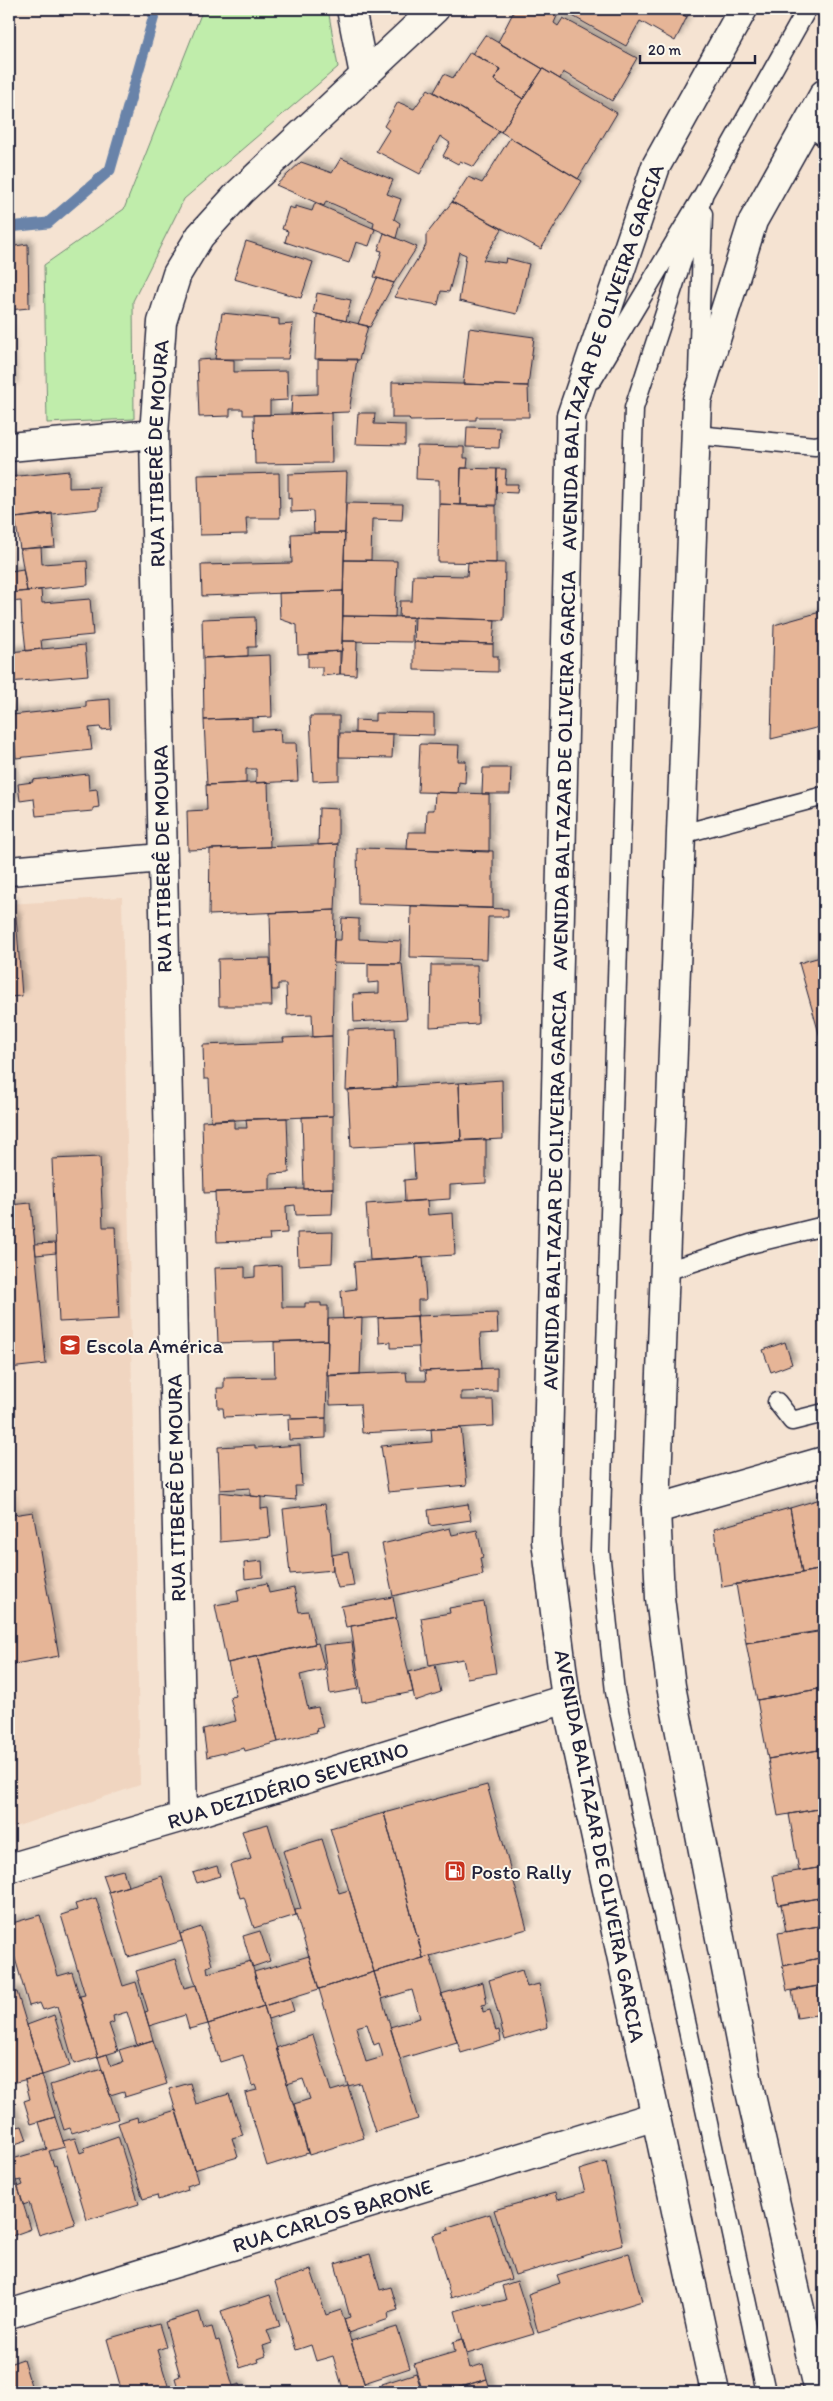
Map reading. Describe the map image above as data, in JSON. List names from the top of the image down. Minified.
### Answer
{"streets":{"main road":["AVENIDA BALTAZAR DE OLIVEIRA GARCIA","RUA ITIBERÊ DE MOURA","RUA DEZIDÉRIO SEVERINO","RUA CARLOS BARONE"]},"crossings":[["AVENIDA BALTAZAR DE OLIVEIRA GARCIA","RUA DEZIDÉRIO SEVERINO"],["AVENIDA BALTAZAR DE OLIVEIRA GARCIA","RUA CARLOS BARONE"],["RUA ITIBERÊ DE MOURA","RUA DEZIDÉRIO SEVERINO"]],"places":{"school or university":["Escola América"],"fuel station":["Posto Rally"]},"scale_bar":"20 m"}
